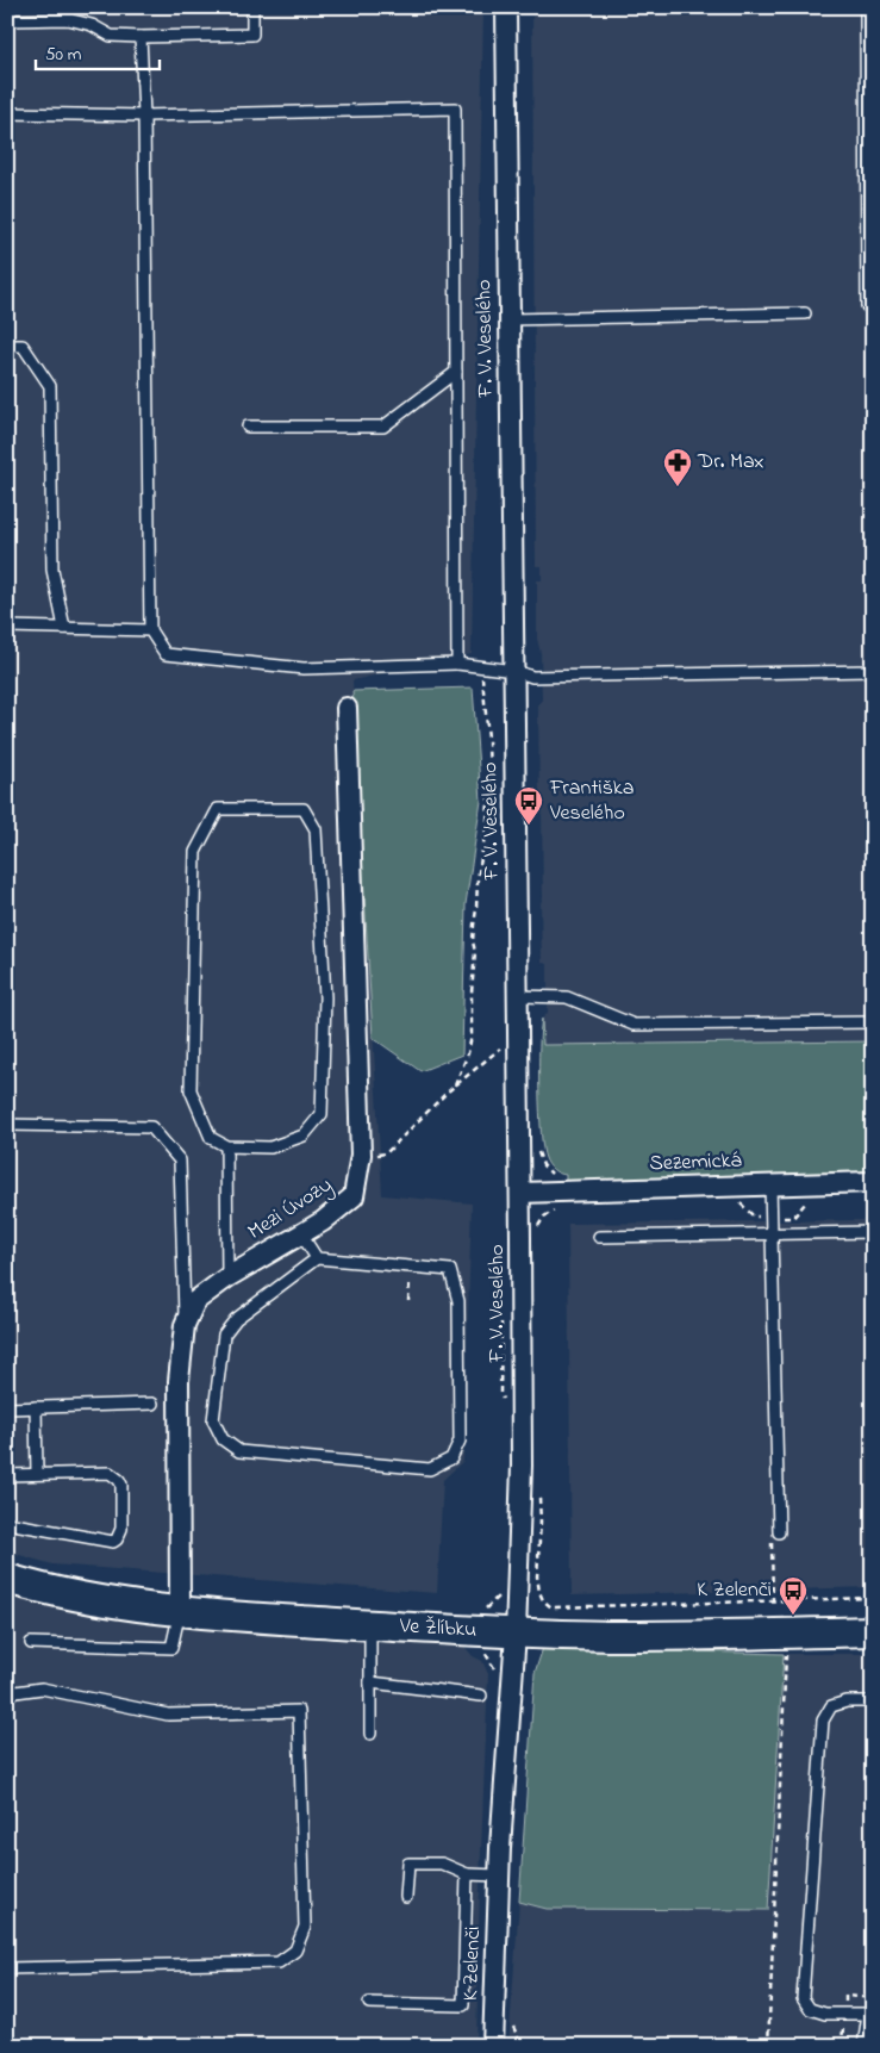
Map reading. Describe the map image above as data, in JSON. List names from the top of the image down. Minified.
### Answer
{"streets":{"street":["F. V. Veselého","Sezemická","Mezi Úvozy","Ve Žlíbku","K Zelenči"]},"crossings":[["F. V. Veselého","Sezemická"],["F. V. Veselého","Ve Žlíbku"],["F. V. Veselého","K Zelenči"],["Mezi Úvozy","Ve Žlíbku"],["Ve Žlíbku","K Zelenči"]],"places":{"pharmacy":["Dr. Max"],"bus stop":["Františka Veselého","K Zelenči"]},"scale_bar":"50 m"}
